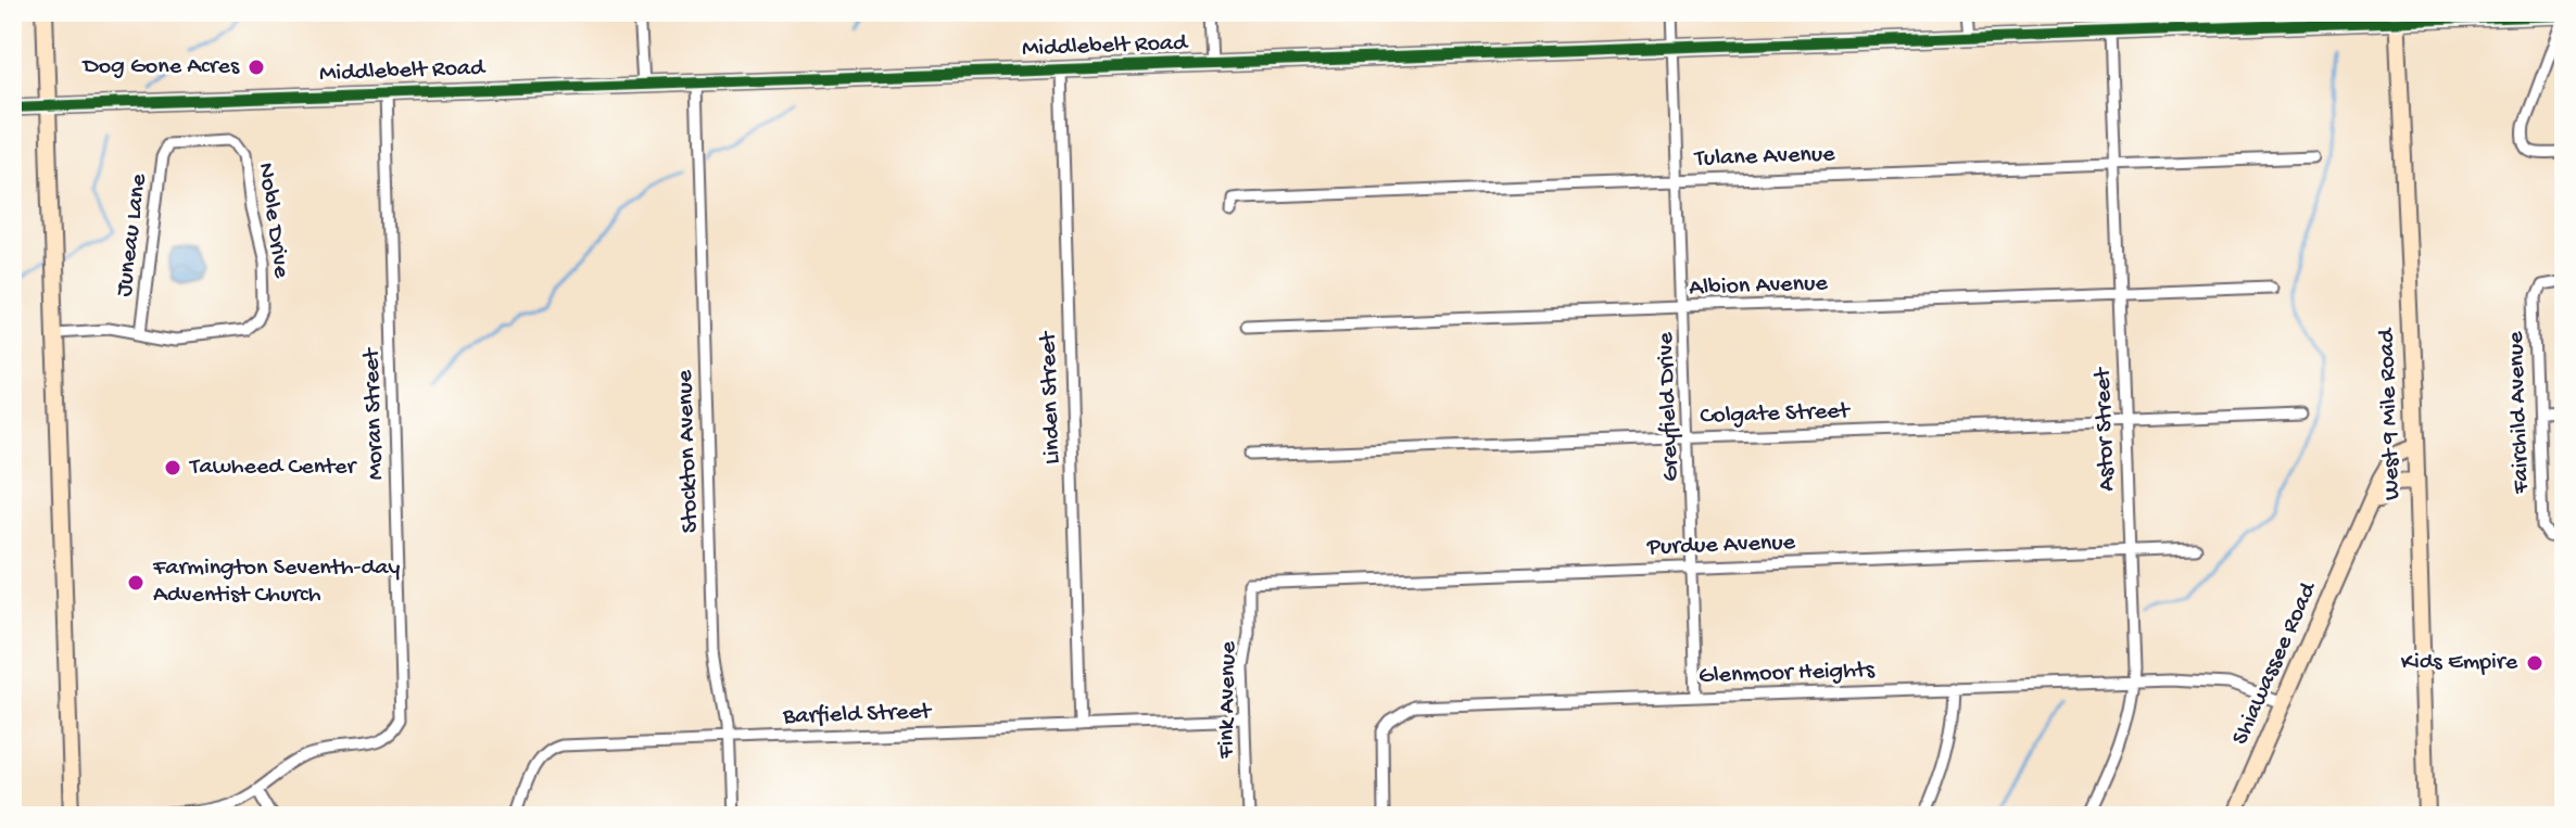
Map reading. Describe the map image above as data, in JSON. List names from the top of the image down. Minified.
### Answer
{"streets":{"street":["Middlebelt Road","Tulane Avenue","Noble Drive","Juneau Lane","Albion Avenue","Linden Street","Greyfield Drive","Fairchild Avenue","Moran Street","Colgate Street","West 9 Mile Road","Astor Street","Stockton Avenue","Purdue Avenue","Shiawassee Road","Glenmoor Heights","Fink Avenue","Barfield Street"]},"crossings":[["Middlebelt Road","Linden Street"],["Middlebelt Road","Greyfield Drive"],["Middlebelt Road","Moran Street"],["Middlebelt Road","West 9 Mile Road"],["Middlebelt Road","Astor Street"],["Middlebelt Road","Stockton Avenue"],["Tulane Avenue","Greyfield Drive"],["Tulane Avenue","Astor Street"],["Noble Drive","Juneau Lane"],["Albion Avenue","Greyfield Drive"],["Albion Avenue","Astor Street"],["Linden Street","Barfield Street"],["Greyfield Drive","Colgate Street"],["Greyfield Drive","Purdue Avenue"],["Greyfield Drive","Glenmoor Heights"],["Colgate Street","Astor Street"],["West 9 Mile Road","Shiawassee Road"],["Astor Street","Purdue Avenue"],["Astor Street","Glenmoor Heights"],["Stockton Avenue","Barfield Street"],["Purdue Avenue","Fink Avenue"],["Shiawassee Road","Glenmoor Heights"],["Fink Avenue","Barfield Street"]],"places":["Dog Gone Acres","Tawheed Center","Farmington Seventh-day Adventist Church","Kids Empire"]}
